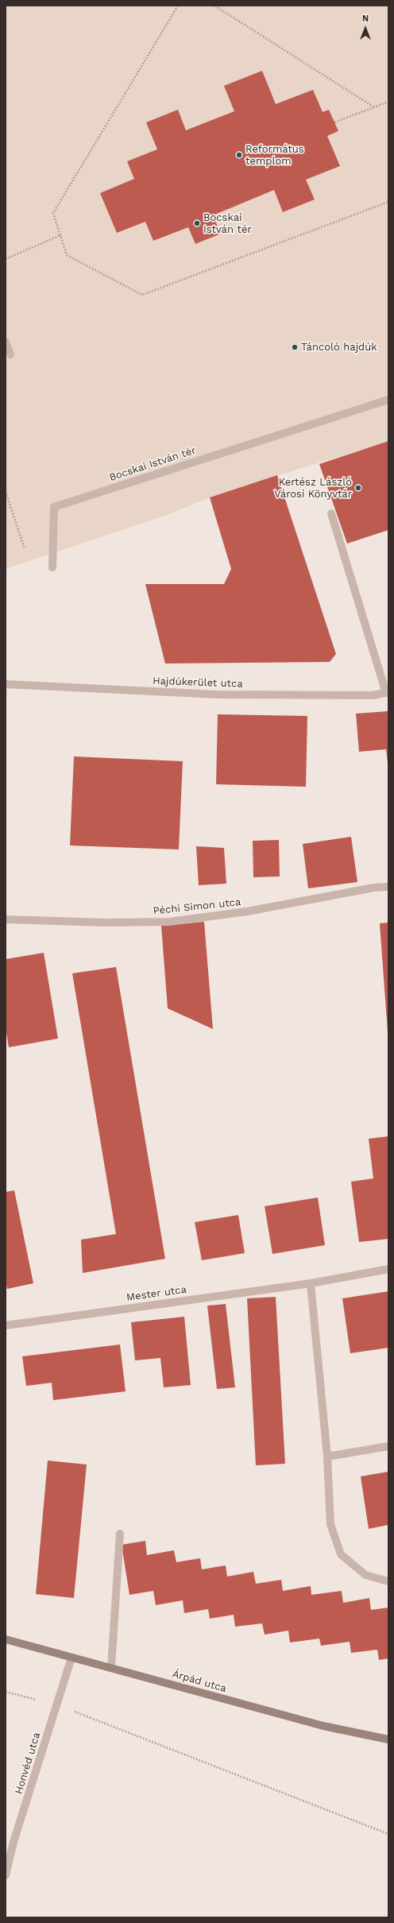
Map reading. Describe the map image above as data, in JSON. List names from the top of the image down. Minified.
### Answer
{"streets":{"street":["Bocskai István tér","Hajdúkerület utca","Péchi Simon utca","Mester utca","Árpád utca","Honvéd utca"]},"crossings":[["Árpád utca","Honvéd utca"]],"places":["Református templom","Bocskai István tér","Táncoló hajdúk","Kertész László Városi Könyvtár"],"north":"top"}
